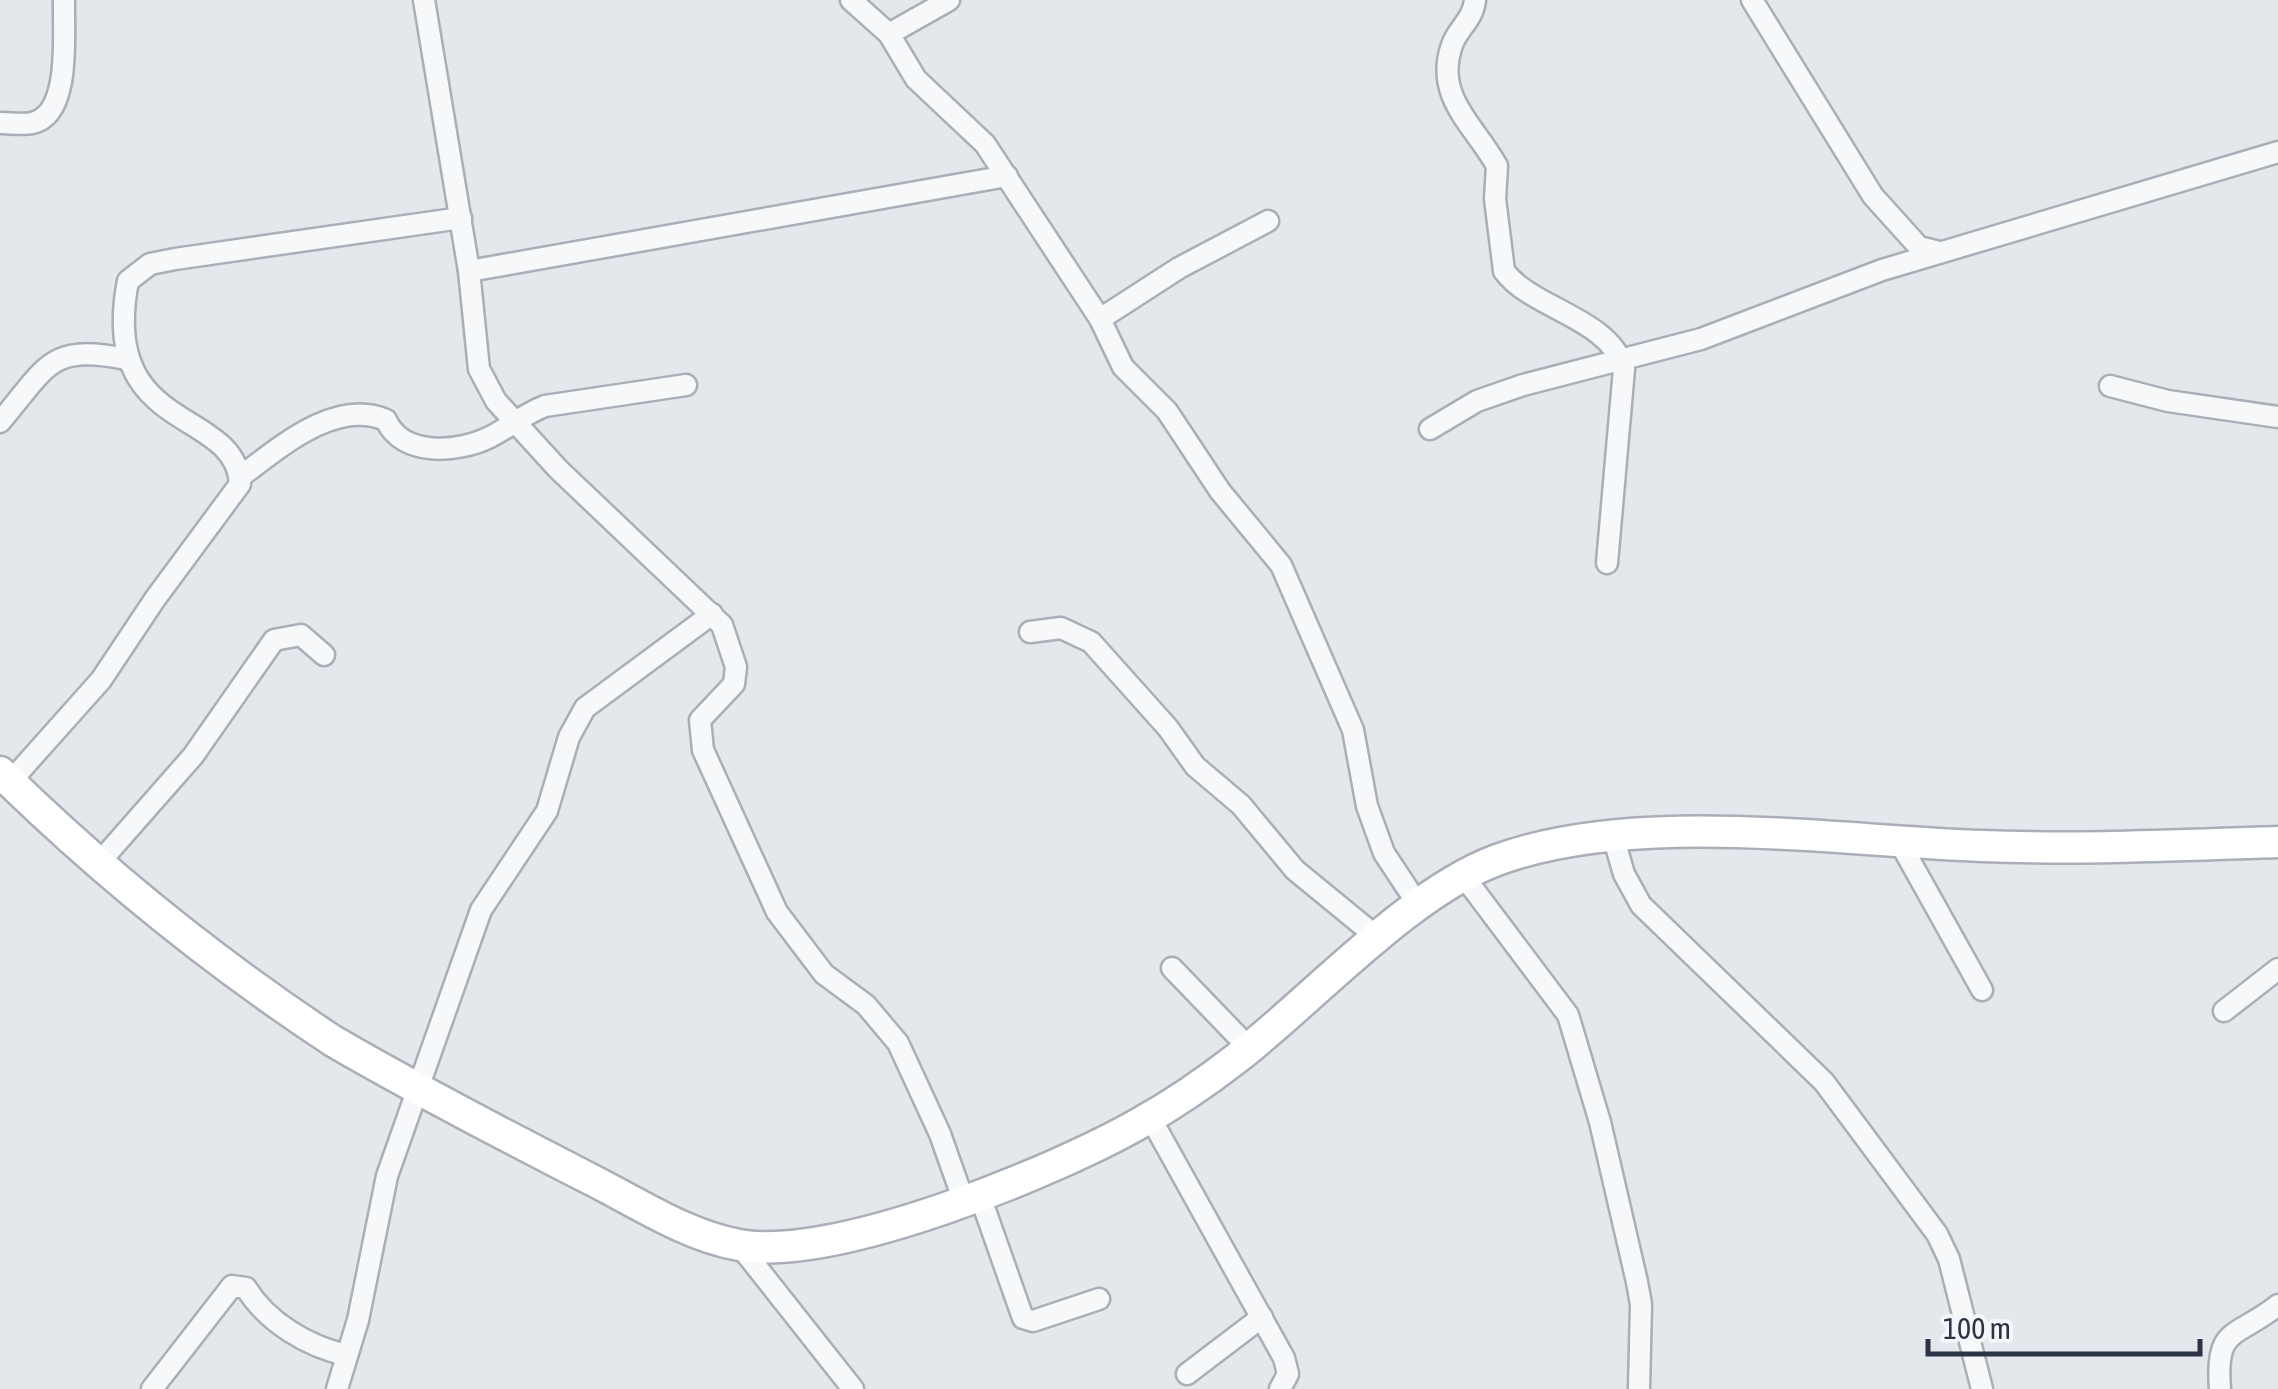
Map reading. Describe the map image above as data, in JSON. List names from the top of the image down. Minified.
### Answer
{"scale_bar":"100 m"}
